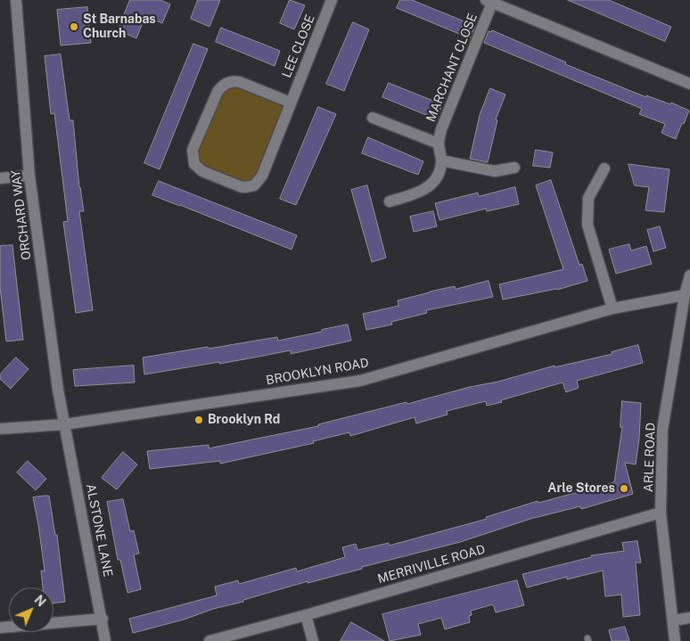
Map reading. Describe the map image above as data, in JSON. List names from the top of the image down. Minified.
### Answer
{"streets":{"street":["LEE CLOSE","MARCHANT CLOSE","ORCHARD WAY","BROOKLYN ROAD","ARLE ROAD","ALSTONE LANE","MERRIVILLE ROAD"]},"crossings":[["ORCHARD WAY","BROOKLYN ROAD"],["ORCHARD WAY","ALSTONE LANE"],["BROOKLYN ROAD","ARLE ROAD"],["BROOKLYN ROAD","ALSTONE LANE"],["ARLE ROAD","MERRIVILLE ROAD"]],"places":["St Barnabas Church","Brooklyn Rd","Arle Stores"],"north":"top right"}
